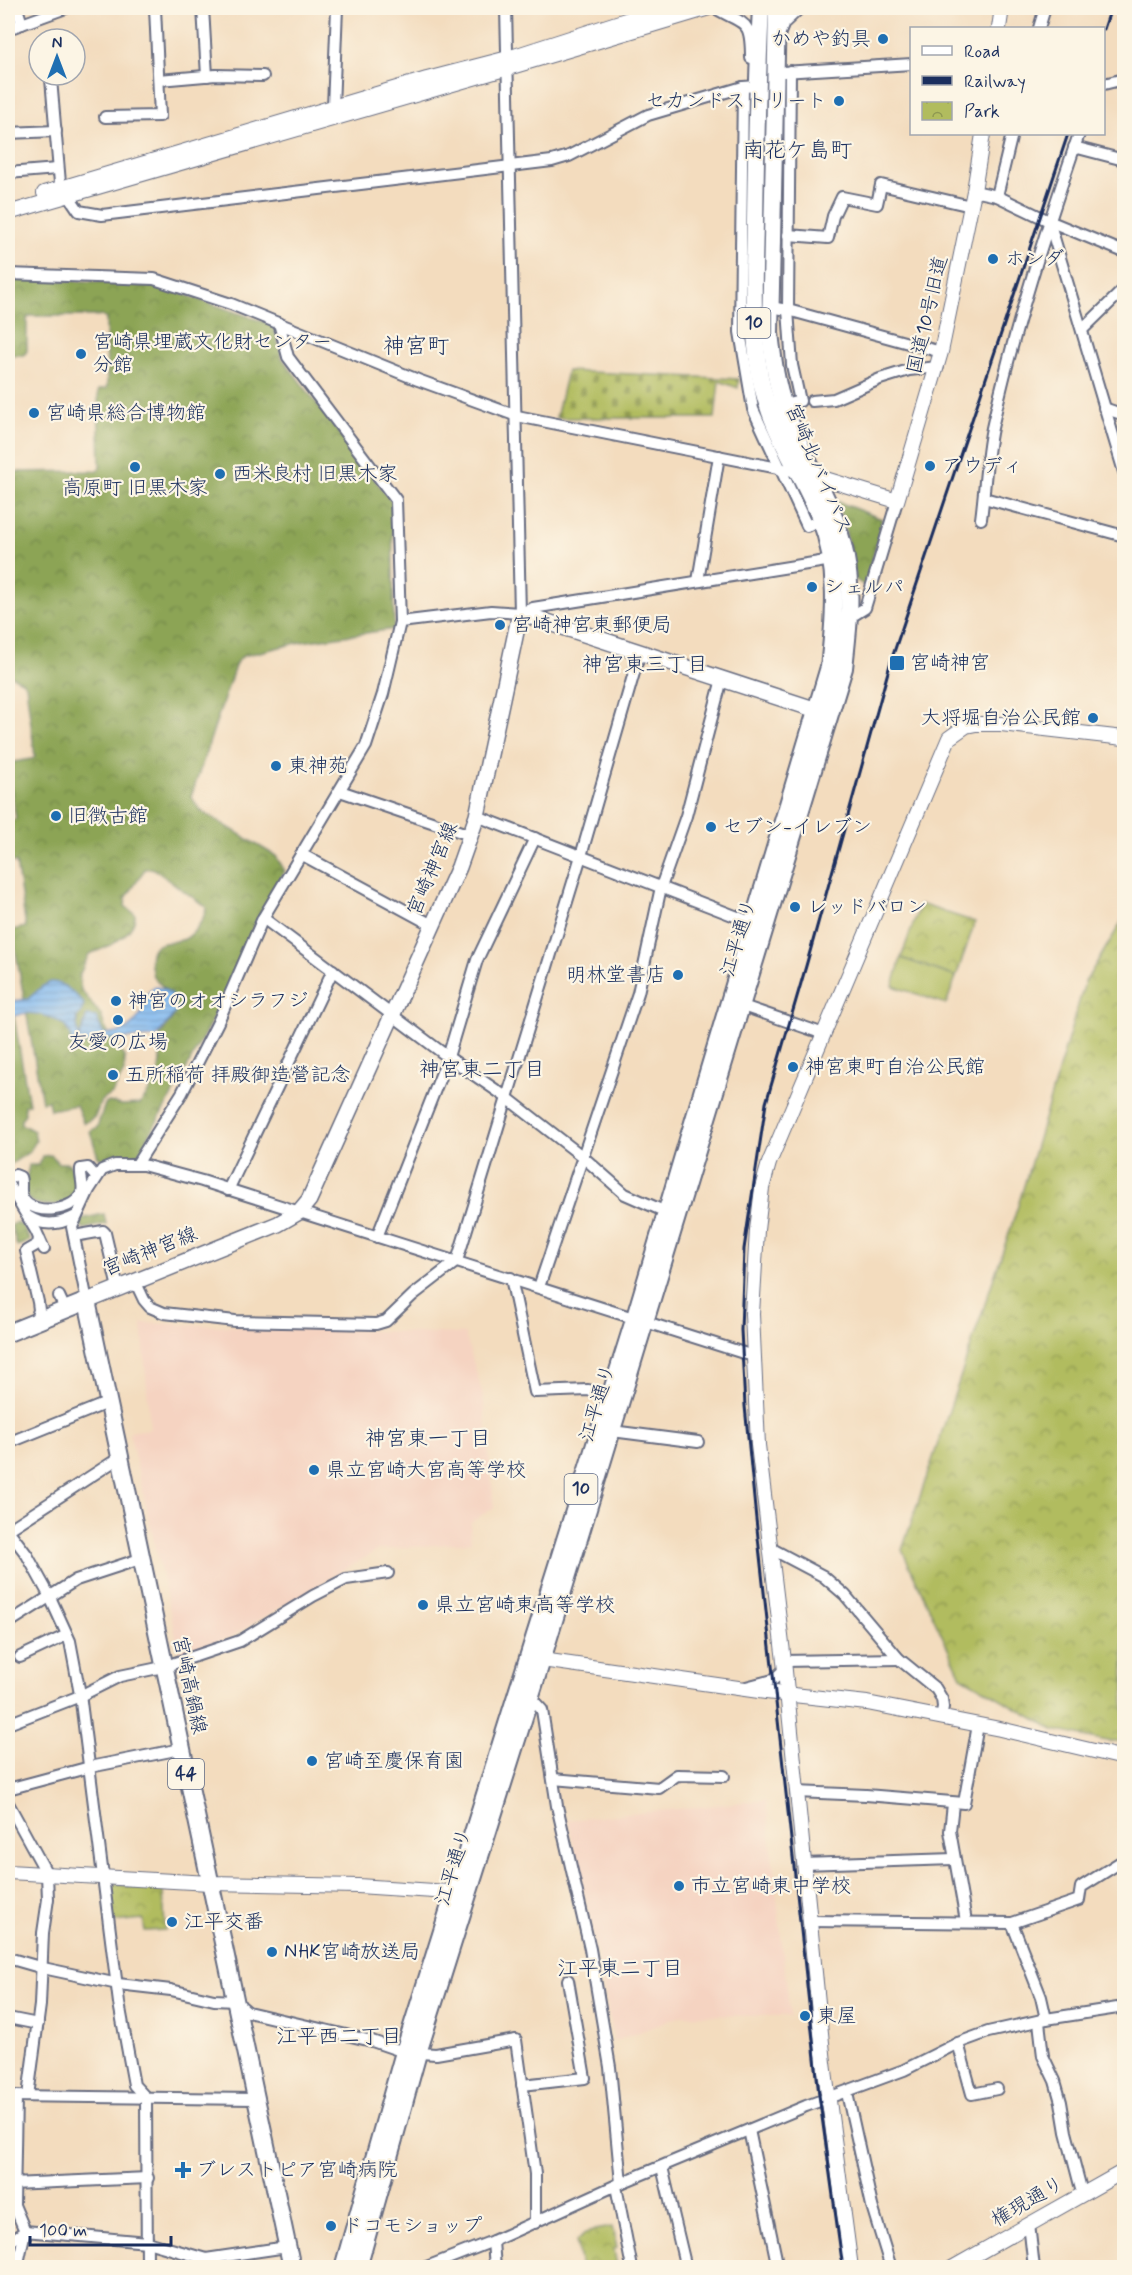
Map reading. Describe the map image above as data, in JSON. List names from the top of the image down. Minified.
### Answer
{"streets":{"main road":["10","宮崎北バイパス","宮崎神宮線","江平通り","宮崎高鍋線","44"],"street":["国道10号旧道","権現通り"]},"crossings":[["宮崎北バイパス","江平通り"],["宮崎神宮線","宮崎高鍋線"]],"districts":["南花ケ島町","神宮町","神宮東三丁目","神宮東二丁目","神宮東一丁目","江平東二丁目","江平西二丁目"],"places":{"other":["かめや釣具","セカンドストリート","ホンダ","宮崎県埋蔵文化財センター 分館","宮崎県総合博物館","アウディ","高原町 旧黒木家","西米良村 旧黒木家","シェルパ","宮崎神宮東郵便局","大将堀自治公民館","東神苑","旧徴古館","セブン-イレブン","レッドバロン","明林堂書店","神宮のオオシラフジ","友愛の広場","神宮東町自治公民館","五所稲荷 拝殿御造營記念","県立宮崎大宮高等学校","県立宮崎東高等学校","宮崎至慶保育園","市立宮崎東中学校","江平交番","NHK宮崎放送局","東屋","ドコモショップ"],"transit":["宮崎神宮"],"health":["ブレストピア宮崎病院"]},"legend":["Road","Railway","Park"],"scale_bar":"100 m","north":"top"}
